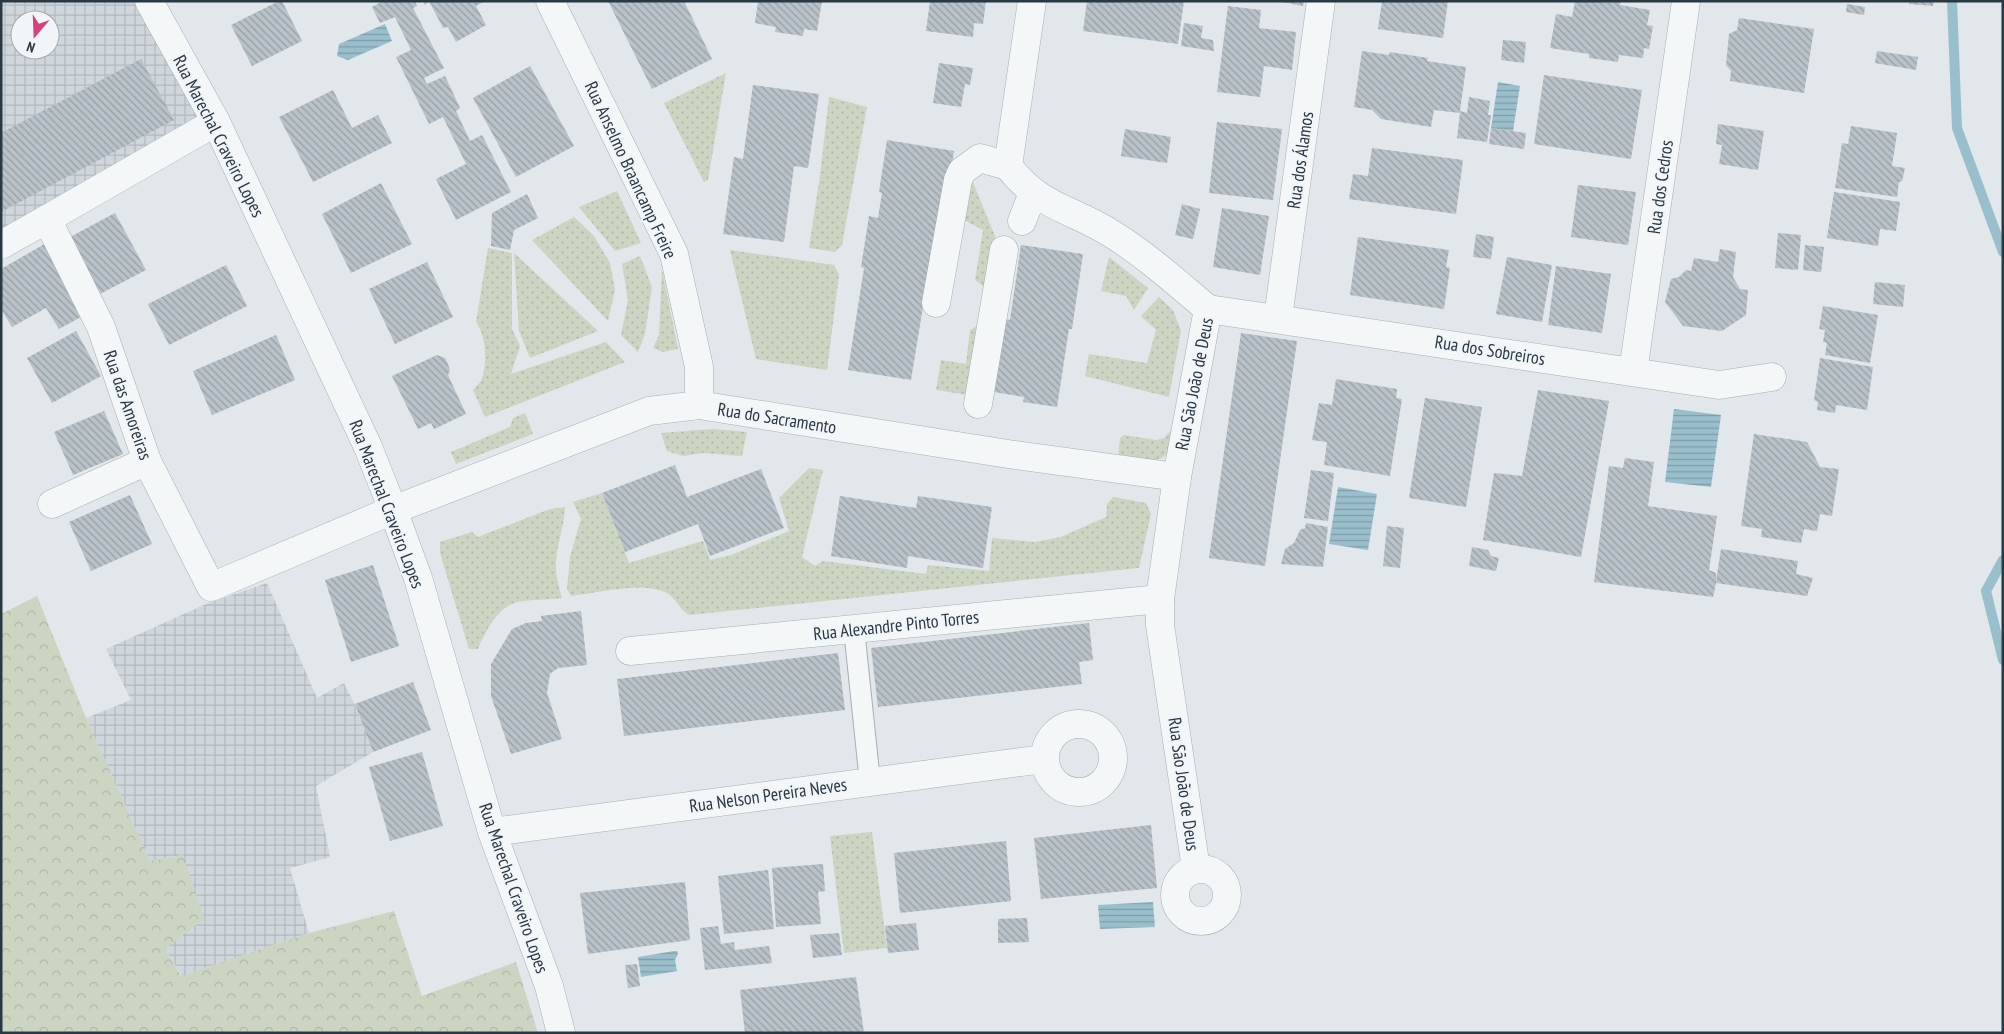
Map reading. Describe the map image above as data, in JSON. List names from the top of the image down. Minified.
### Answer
{"streets":{"street":["Rua Marechal Craveiro Lopes","Rua dos Álamos","Rua Anselmo Braancamp Freire","Rua dos Cedros","Rua dos Sobreiros","Rua São João de Deus","Rua das Amoreiras","Rua do Sacramento","Rua Alexandre Pinto Torres","Rua Nelson Pereira Neves"]},"crossings":[["Rua Marechal Craveiro Lopes","Rua das Amoreiras"],["Rua Marechal Craveiro Lopes","Rua do Sacramento"],["Rua Marechal Craveiro Lopes","Rua Nelson Pereira Neves"],["Rua dos Álamos","Rua dos Sobreiros"],["Rua Anselmo Braancamp Freire","Rua do Sacramento"],["Rua dos Cedros","Rua dos Sobreiros"],["Rua dos Sobreiros","Rua São João de Deus"],["Rua São João de Deus","Rua do Sacramento"],["Rua São João de Deus","Rua Alexandre Pinto Torres"],["Rua das Amoreiras","Rua do Sacramento"]],"north":"bottom"}
